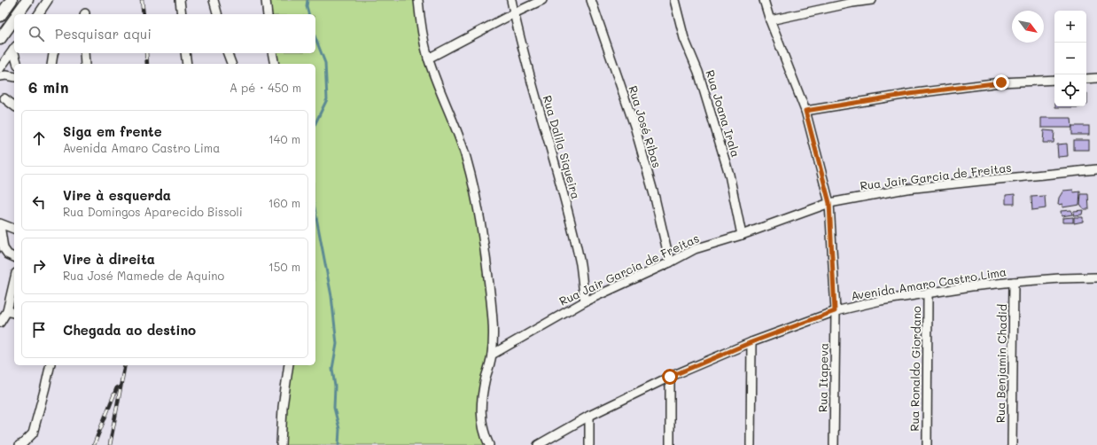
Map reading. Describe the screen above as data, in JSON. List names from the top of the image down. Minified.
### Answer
{"streets":{"street":["Rua Joana Irala","Rua José Ribas","Rua Dalila Siqueira","Rua Jair Garcia de Freitas","Avenida Amaro Castro Lima","Rua Benjamin Chadid","Rua Ronaldo Giordano","Rua Itapeva"]},"crossings":[["Rua Joana Irala","Rua Jair Garcia de Freitas"],["Rua José Ribas","Rua Jair Garcia de Freitas"],["Rua Dalila Siqueira","Rua Jair Garcia de Freitas"],["Rua Jair Garcia de Freitas","Rua Itapeva"],["Avenida Amaro Castro Lima","Rua Benjamin Chadid"],["Avenida Amaro Castro Lima","Rua Ronaldo Giordano"],["Avenida Amaro Castro Lima","Rua Itapeva"]],"north":"bottom right","page":{"map_buttons":["+","−"],"search":"Pesquisar aqui","heading":["6 min","A pé · 450 m"],"list":[["Siga em frente","Avenida Amaro Castro Lima","140 m"],["Vire à esquerda","Rua Domingos Aparecido Bissoli","160 m"],["Vire à direita","Rua José Mamede de Aquino","150 m"],"Chegada ao destino"]}}
